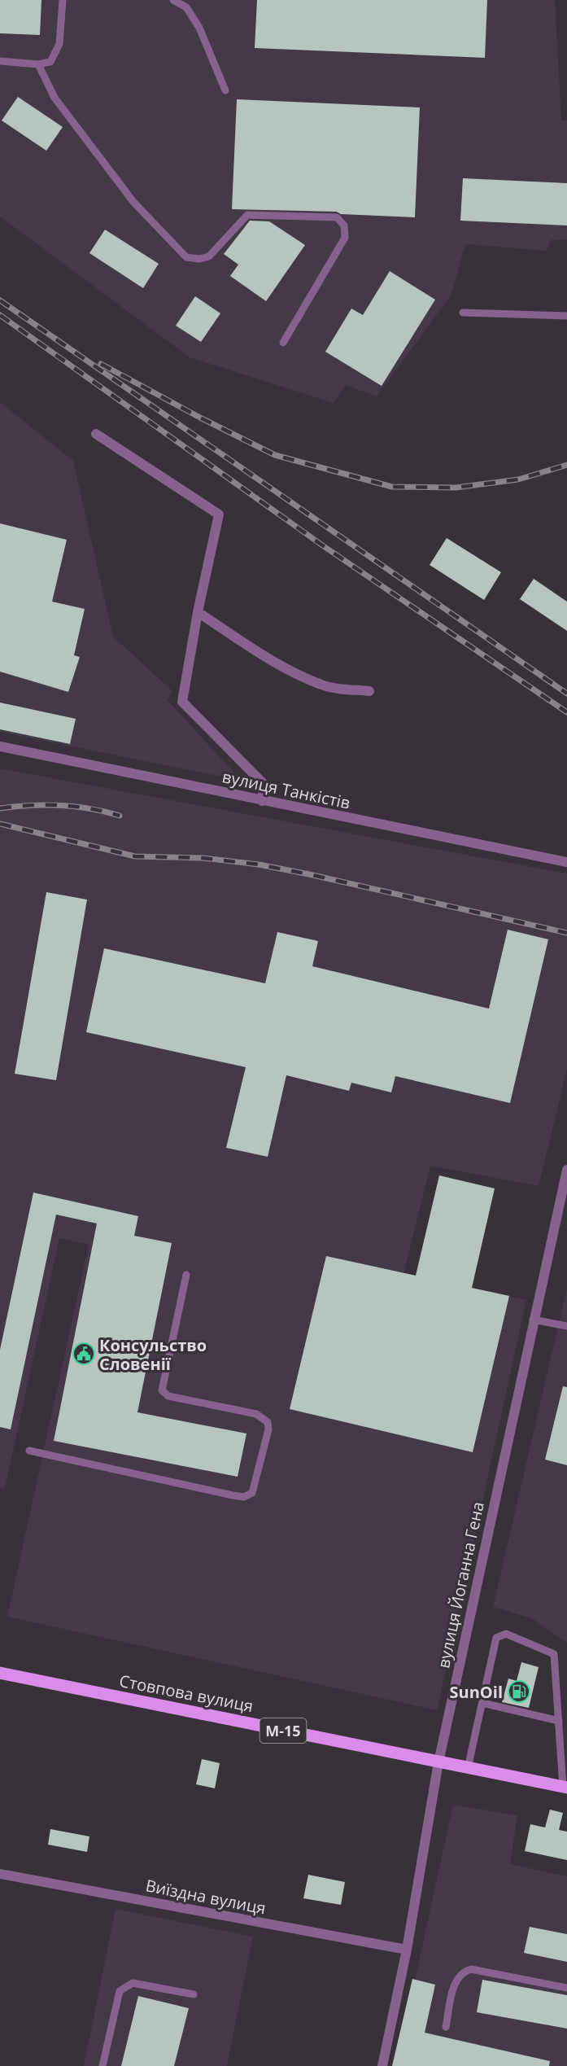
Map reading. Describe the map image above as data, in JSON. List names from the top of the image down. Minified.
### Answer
{"streets":{"main road":["Стовпова вулиця","М-15"],"street":["вулиця Танкістів","вулиця Йоганна Гена","Виїздна вулиця"]},"crossings":[["вулиця Йоганна Гена","Стовпова вулиця"],["вулиця Йоганна Гена","Виїздна вулиця"]],"places":{"public building":["Консульство Словенії"],"fuel station":["SunOil"]}}
